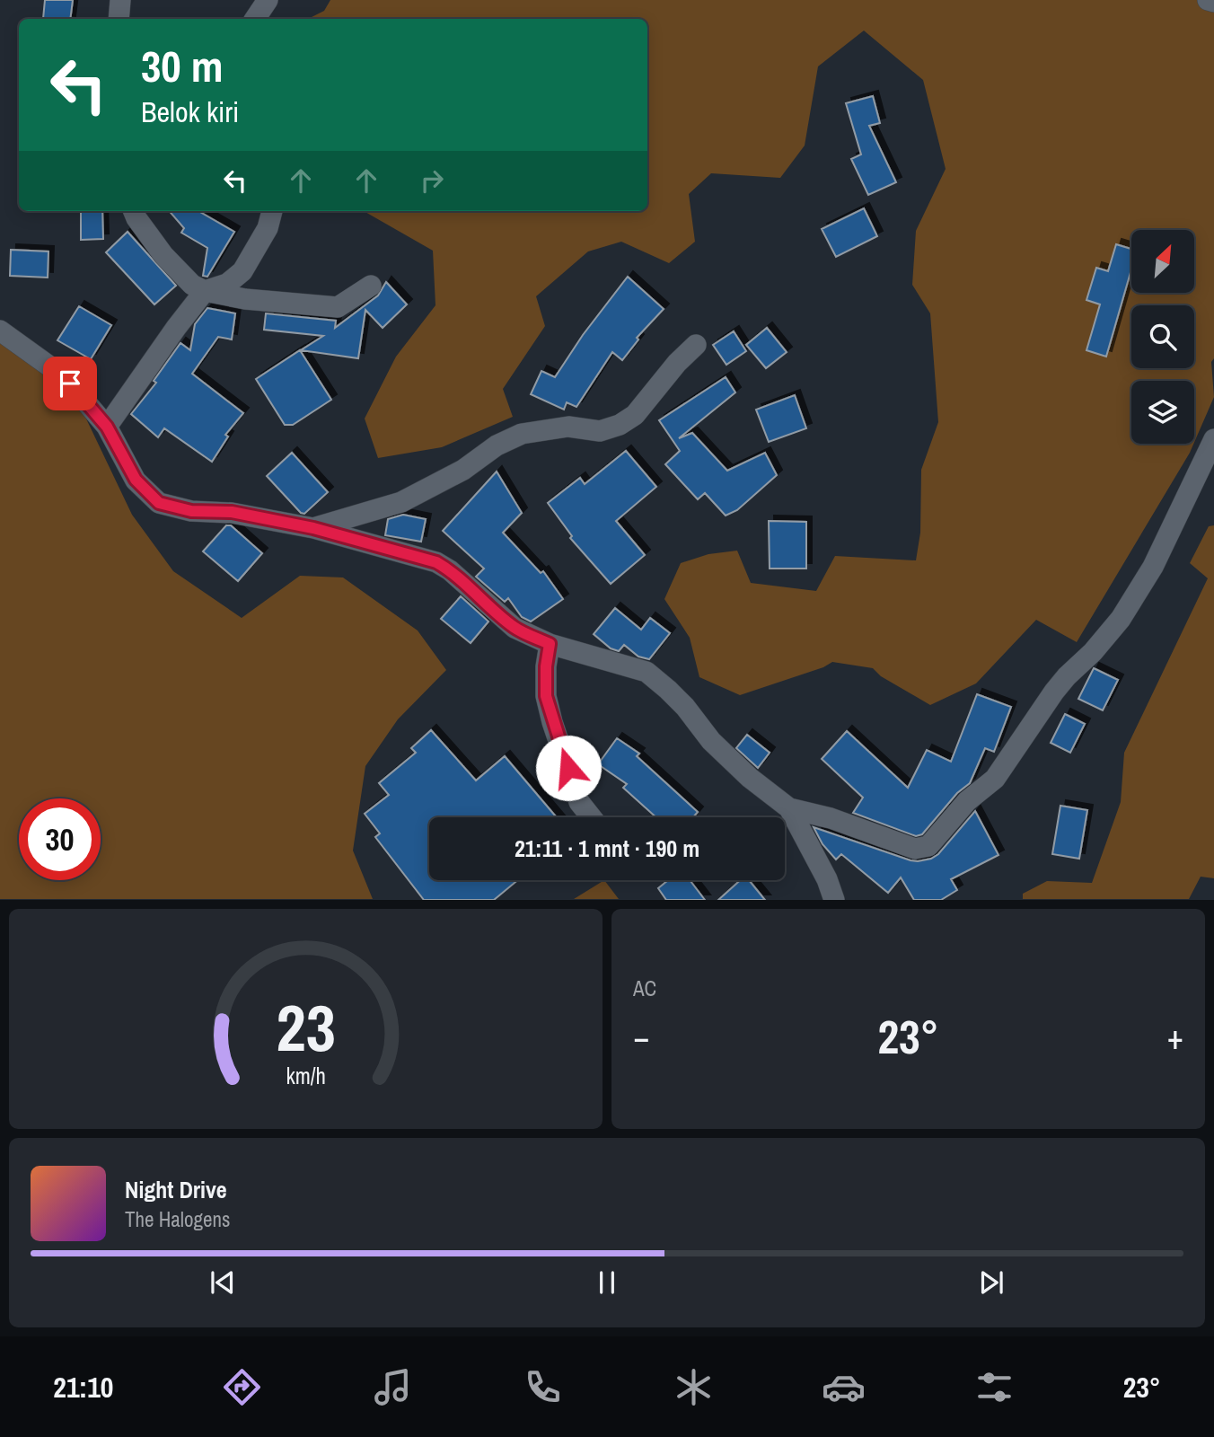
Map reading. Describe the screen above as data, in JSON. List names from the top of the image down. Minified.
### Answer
{"north":"top right","page":{"turn":["30 m","Belok kiri"],"limit":"30","trip":"21:11 · 1 mnt · 190 m","tile":"AC","heat":["−","23°","+"],"song":["Night Drive","The Halogens"],"tabs":["21:10","23°"],"gauge":["23","km/h"]}}
